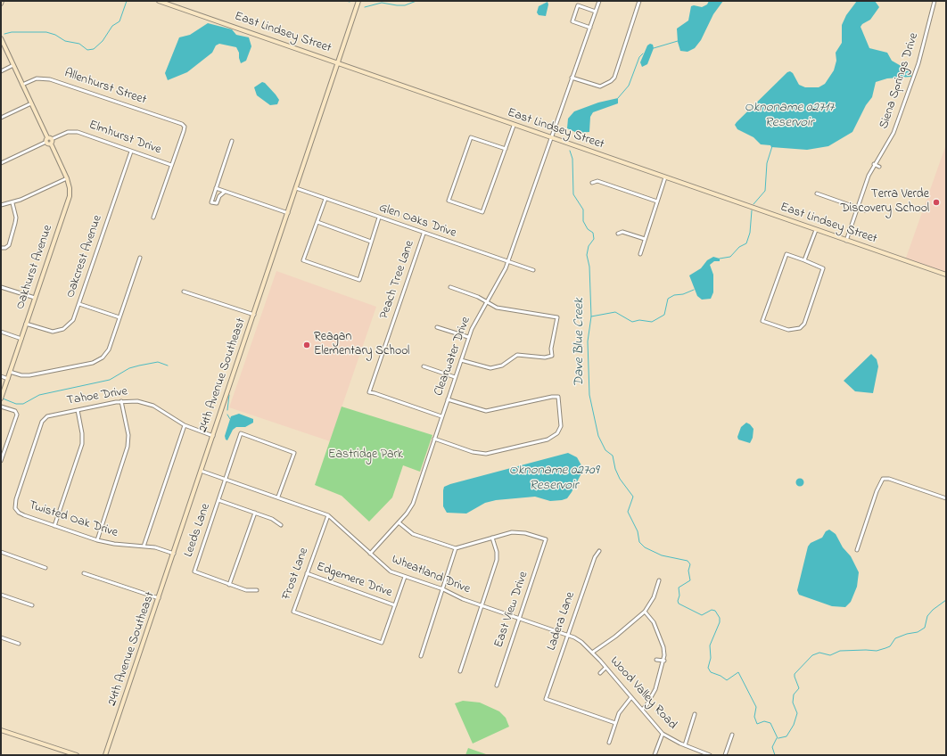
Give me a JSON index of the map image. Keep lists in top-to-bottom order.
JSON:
{
  "streets": {
    "street": [
      "East Lindsey Street",
      "Siena Springs Drive",
      "Allenhurst Street",
      "Elmhurst Drive",
      "Glen Oaks Drive",
      "Oakcrest Avenue",
      "Oakhurst Avenue",
      "Peach Tree Lane",
      "Clearwater Drive",
      "24th Avenue Southeast",
      "Tahoe Drive",
      "Twisted Oak Drive",
      "Leeds Lane",
      "Frost Lane",
      "Wheatland Drive",
      "Edgemere Drive",
      "East View Drive",
      "Ladera Lane",
      "Wood Valley Road"
    ]
  },
  "crossings": [
    ["East Lindsey Street", "Siena Springs Drive"],
    ["East Lindsey Street", "Clearwater Drive"],
    ["East Lindsey Street", "24th Avenue Southeast"],
    ["Allenhurst Street", "Elmhurst Drive"],
    ["Allenhurst Street", "Oakhurst Avenue"],
    ["Elmhurst Drive", "Oakcrest Avenue"],
    ["Elmhurst Drive", "Oakhurst Avenue"],
    ["Glen Oaks Drive", "Peach Tree Lane"],
    ["Glen Oaks Drive", "Clearwater Drive"],
    ["Glen Oaks Drive", "24th Avenue Southeast"],
    ["Oakcrest Avenue", "Oakhurst Avenue"],
    ["Peach Tree Lane", "Clearwater Drive"],
    ["Clearwater Drive", "Wheatland Drive"],
    ["24th Avenue Southeast", "Tahoe Drive"],
    ["24th Avenue Southeast", "Twisted Oak Drive"],
    ["24th Avenue Southeast", "Wheatland Drive"],
    ["Tahoe Drive", "Twisted Oak Drive"],
    ["Leeds Lane", "Wheatland Drive"],
    ["Frost Lane", "Wheatland Drive"],
    ["Frost Lane", "Edgemere Drive"],
    ["Wheatland Drive", "East View Drive"],
    ["Wheatland Drive", "Ladera Lane"],
    ["Wheatland Drive", "Wood Valley Road"],
    ["Ladera Lane", "Wood Valley Road"]
  ],
  "water": ["Oknoname 02717 Reservoir", "Dave Blue Creek", "Oknoname 02709 Reservoir"],
  "parks": ["Eastridge Park"],
  "places": ["Terra Verde Discovery School", "Reagan Elementary School"]
}
